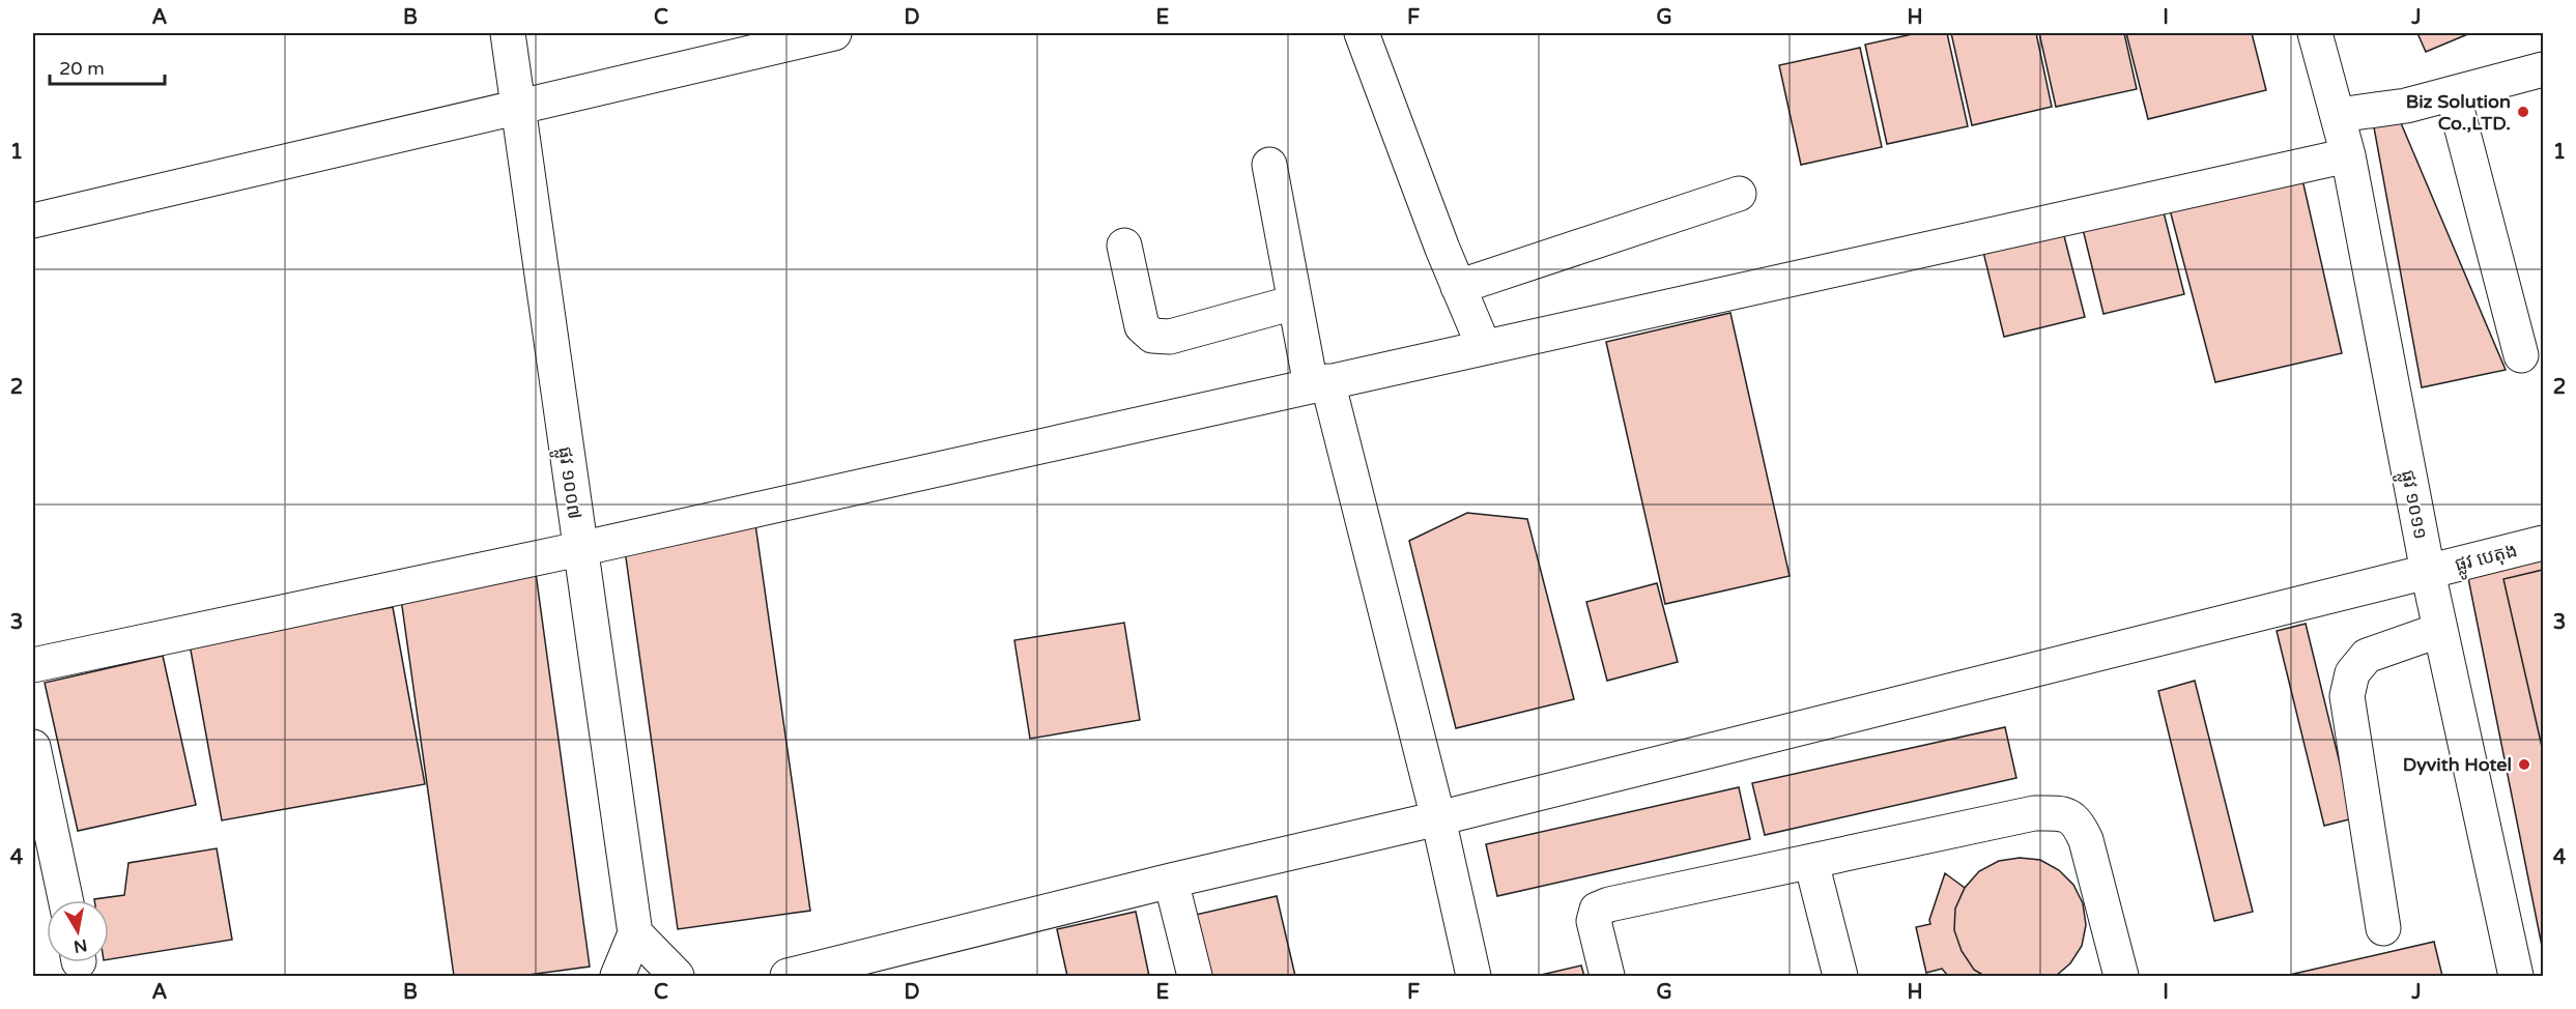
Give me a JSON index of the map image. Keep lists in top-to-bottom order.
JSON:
{
  "streets": {
    "street": ["ផ្លូវ ១០០៧", "ផ្លូវ ១០១១", "ផ្លូវ បេតុង"]
  },
  "crossings": [
    ["ផ្លូវ ១០១១", "ផ្លូវ បេតុង"]
  ],
  "places": ["Biz Solution Co.,LTD.", "Dyvith Hotel"],
  "scale_bar": "20 m",
  "north": "bottom",
  "grid": {
    "columns": [
      "A",
      "B",
      "C",
      "D",
      "E",
      "F",
      "G",
      "H",
      "I",
      "J"
    ],
    "rows": [
      "1",
      "2",
      "3",
      "4"
    ]
  }
}
